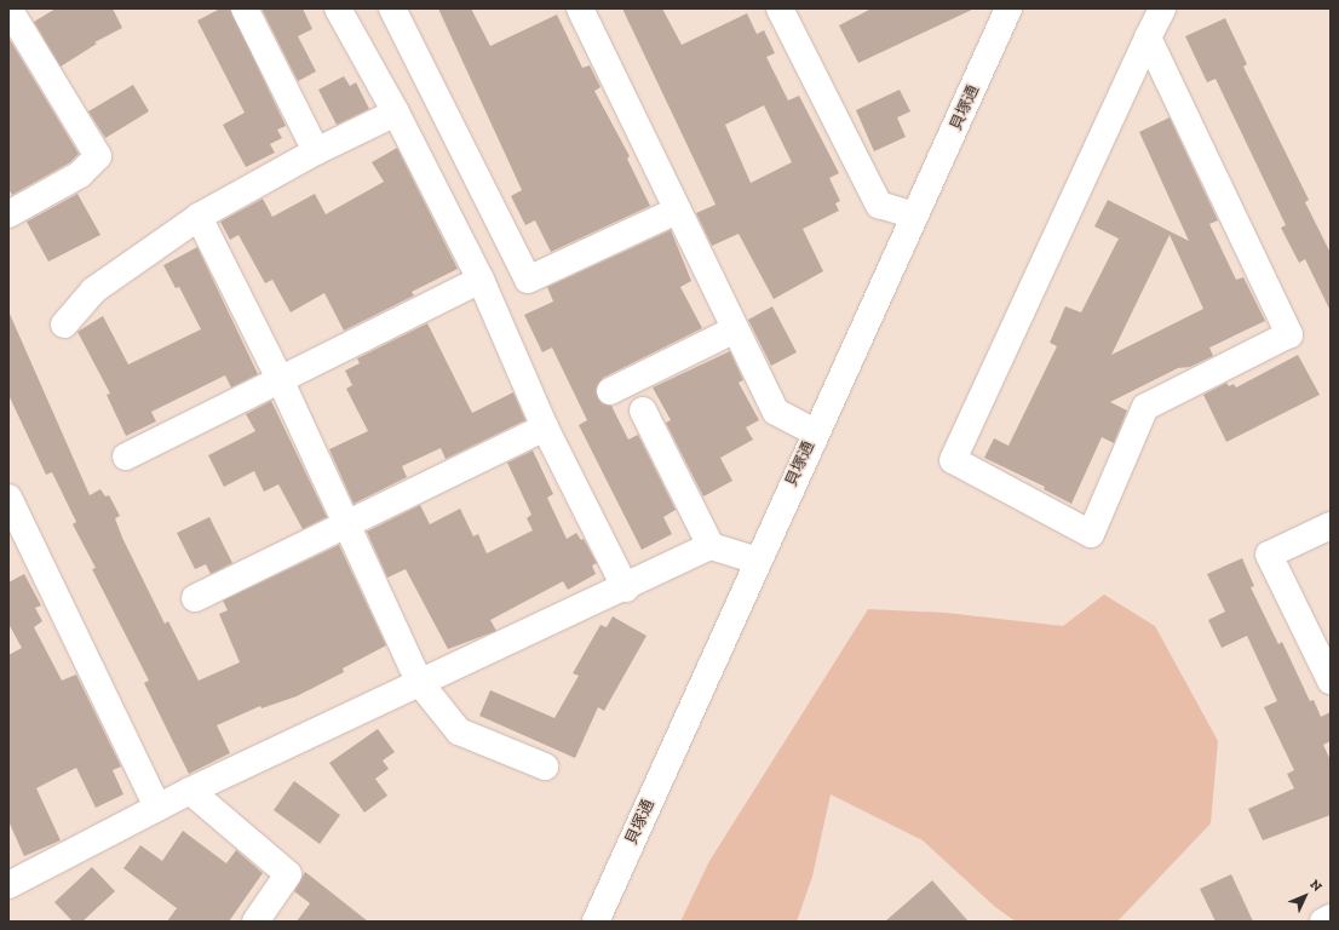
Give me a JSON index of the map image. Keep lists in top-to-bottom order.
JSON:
{
  "streets": {
    "street": ["貝塚通"]
  },
  "north": "top right"
}
